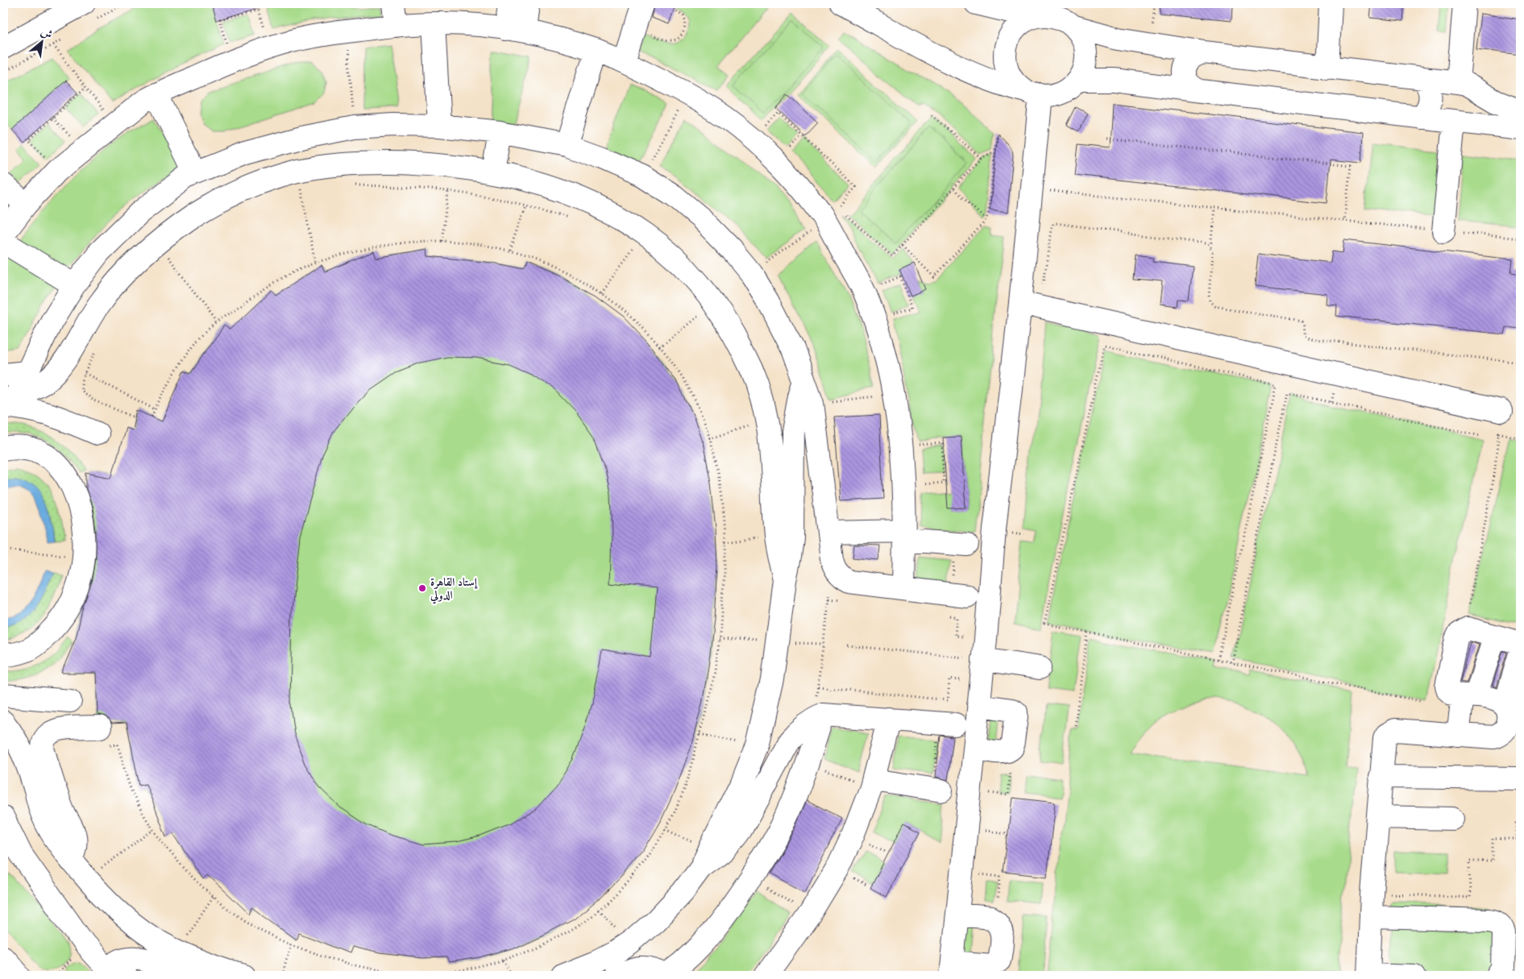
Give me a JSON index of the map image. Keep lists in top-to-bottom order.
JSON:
{
  "places": ["إستاد القاهرة الدولي"],
  "north": "top right"
}
